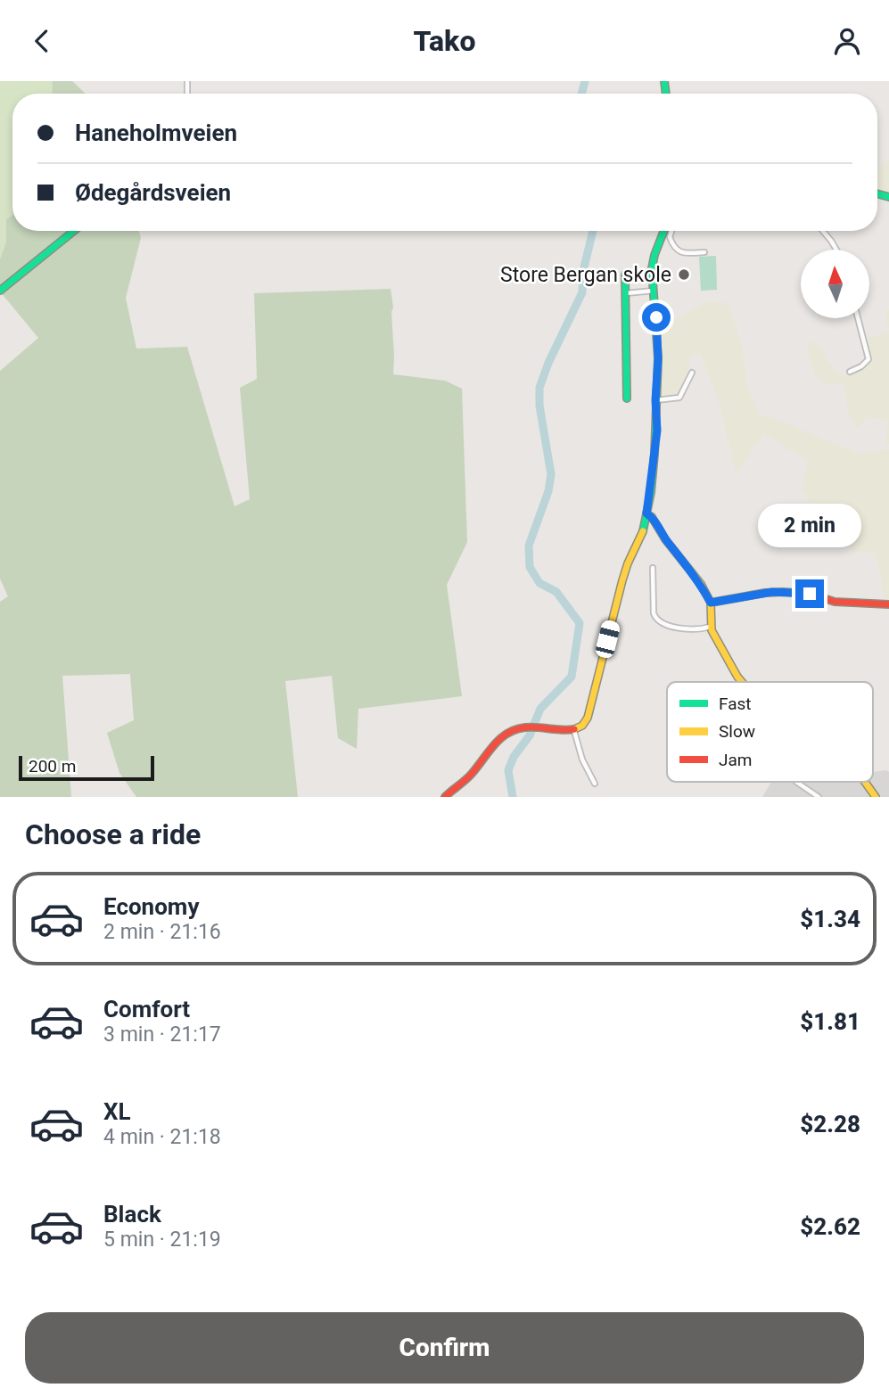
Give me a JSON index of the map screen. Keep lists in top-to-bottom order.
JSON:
{
  "places": ["Store Bergan skole"],
  "legend": ["Fast", "Slow", "Jam"],
  "scale_bar": "200 m",
  "north": "top",
  "page": {
    "header": "Tako",
    "banner": ["Haneholmveien", "Ødegårdsveien"],
    "bubble": "2 min",
    "scale": "200 m",
    "heading": "Choose a ride",
    "list": [
      {
        "name": "Economy",
        "note": "2 min · 21:16",
        "value": "$1.34"
      },
      {
        "name": "Comfort",
        "note": "3 min · 21:17",
        "value": "$1.81"
      },
      {
        "name": "XL",
        "note": "4 min · 21:18",
        "value": "$2.28"
      },
      {
        "name": "Black",
        "note": "5 min · 21:19",
        "value": "$2.62"
      }
    ],
    "buttons": "Confirm"
  }
}
